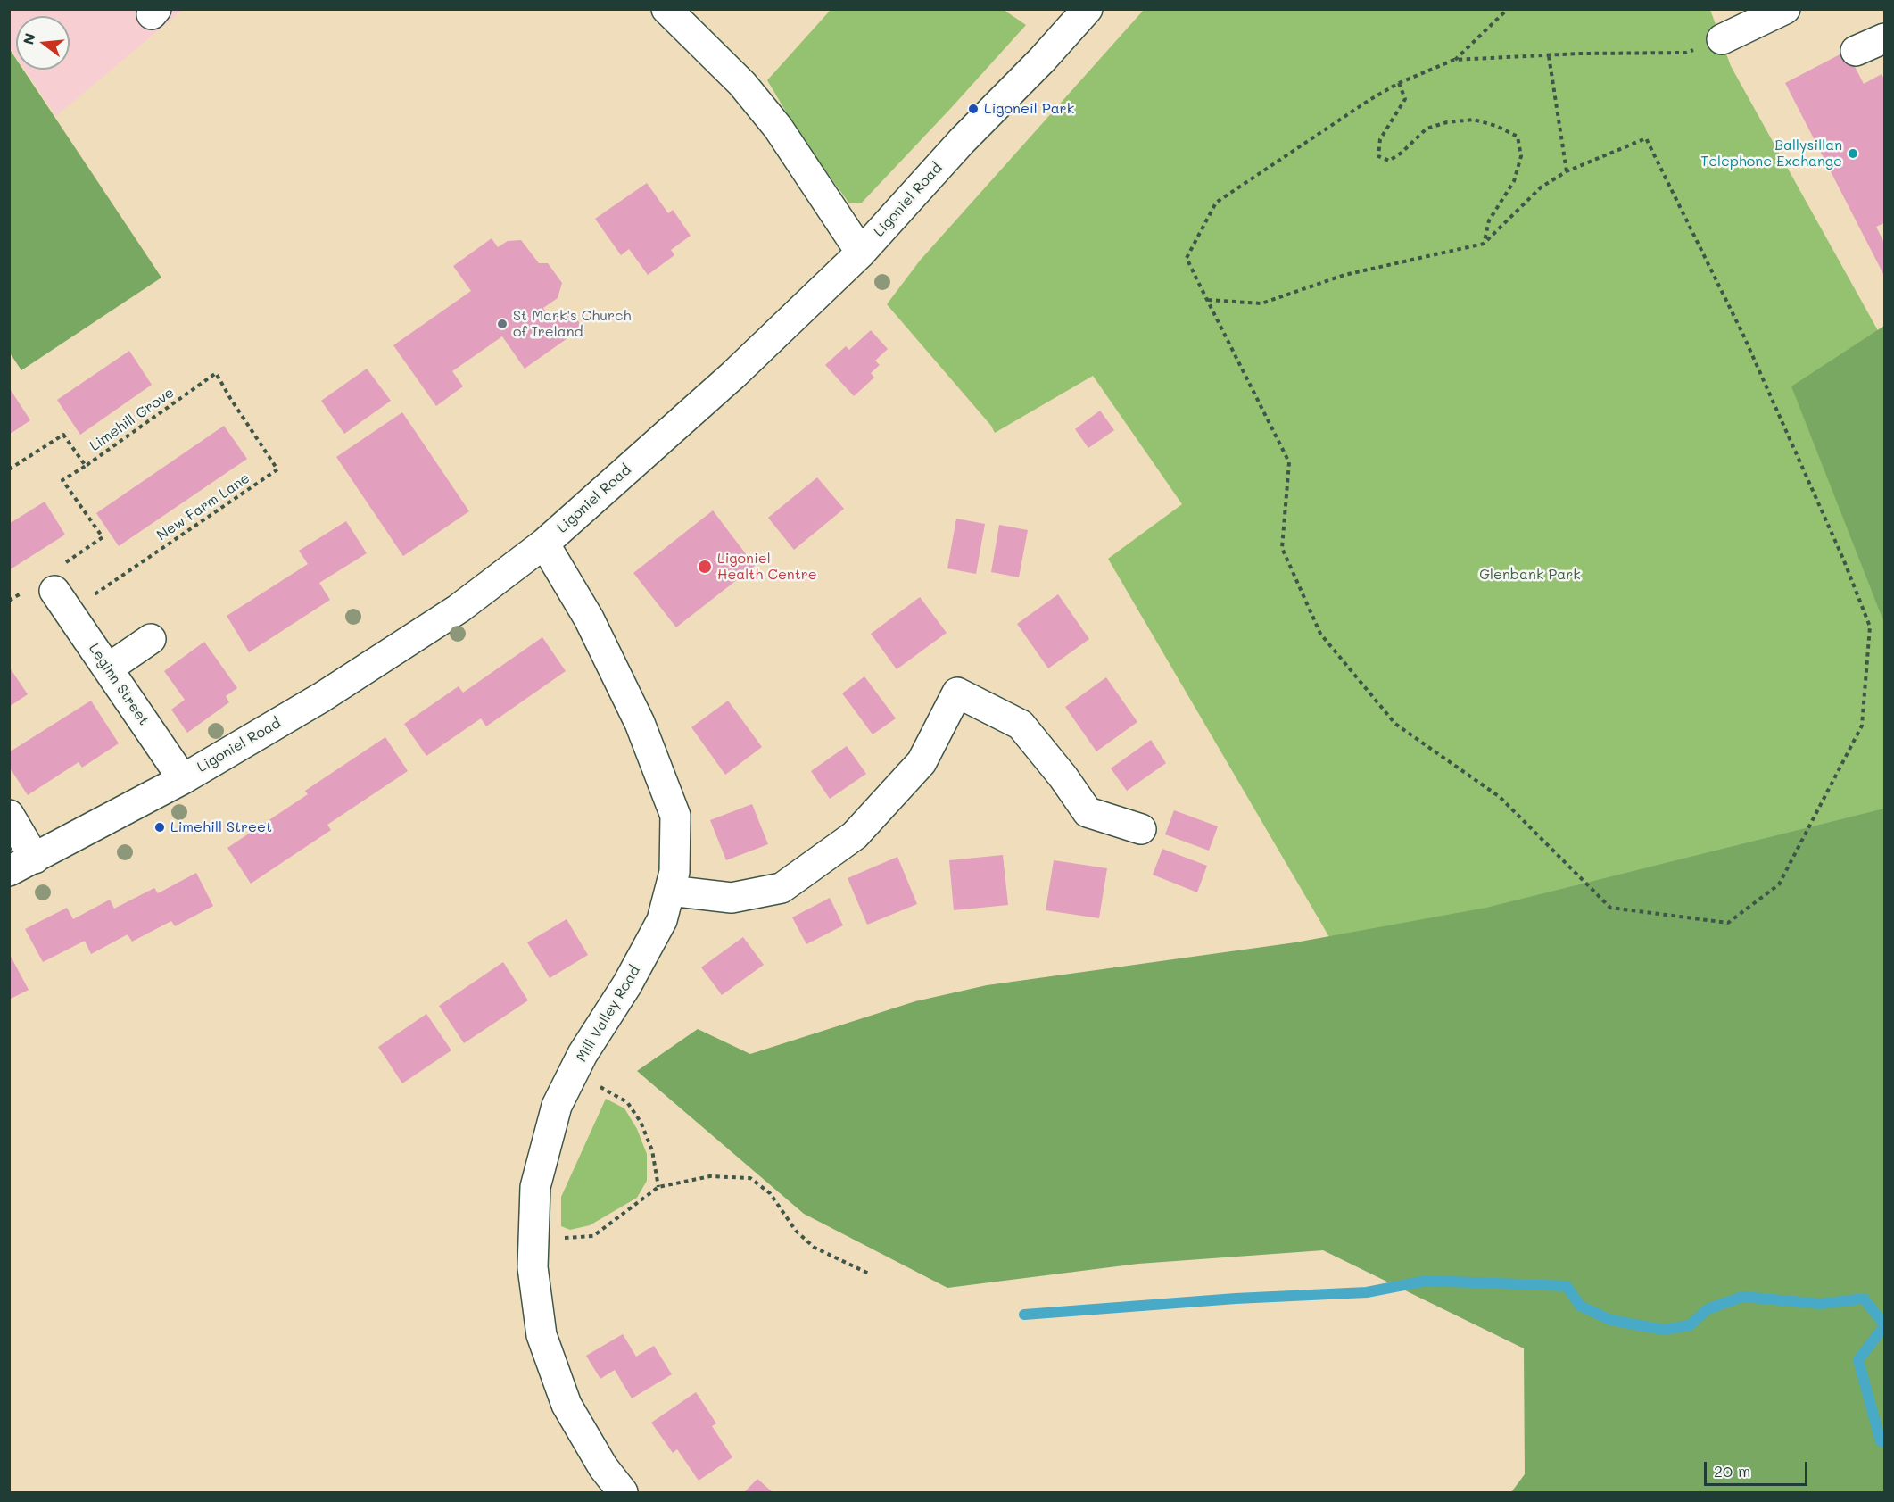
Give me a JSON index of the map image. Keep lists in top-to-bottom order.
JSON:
{
  "streets": {
    "street": ["Ligoniel Road", "Leginn Street", "Mill Valley Road"],
    "path": ["Limehill Grove", "New Farm Lane"]
  },
  "crossings": [
    ["Ligoniel Road", "Leginn Street"],
    ["Ligoniel Road", "Mill Valley Road"],
    ["Limehill Grove", "New Farm Lane"],
    ["New Farm Lane", "Leginn Street"]
  ],
  "parks": ["Glenbank Park"],
  "places": [
    "Ligoneil Park",
    "Ballysillan Telephone Exchange",
    "St Mark's Church of Ireland",
    "Ligoniel Health Centre",
    "Limehill Street"
  ],
  "scale_bar": "20 m",
  "north": "left"
}
